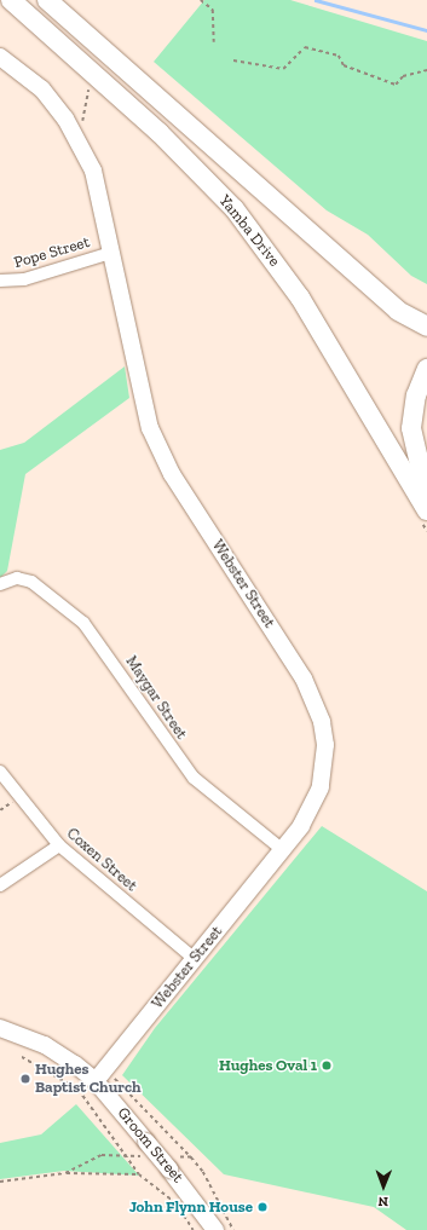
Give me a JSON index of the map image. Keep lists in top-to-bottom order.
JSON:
{
  "streets": {
    "main road": ["Yamba Drive"],
    "street": [
      "Pope Street",
      "Webster Street",
      "Maygar Street",
      "Coxen Street",
      "Groom Street"
    ]
  },
  "crossings": [
    ["Pope Street", "Webster Street"],
    ["Webster Street", "Maygar Street"],
    ["Webster Street", "Coxen Street"],
    ["Webster Street", "Groom Street"]
  ],
  "places": ["Hughes Oval 1", "Hughes Baptist Church", "John Flynn House"],
  "north": "bottom"
}
